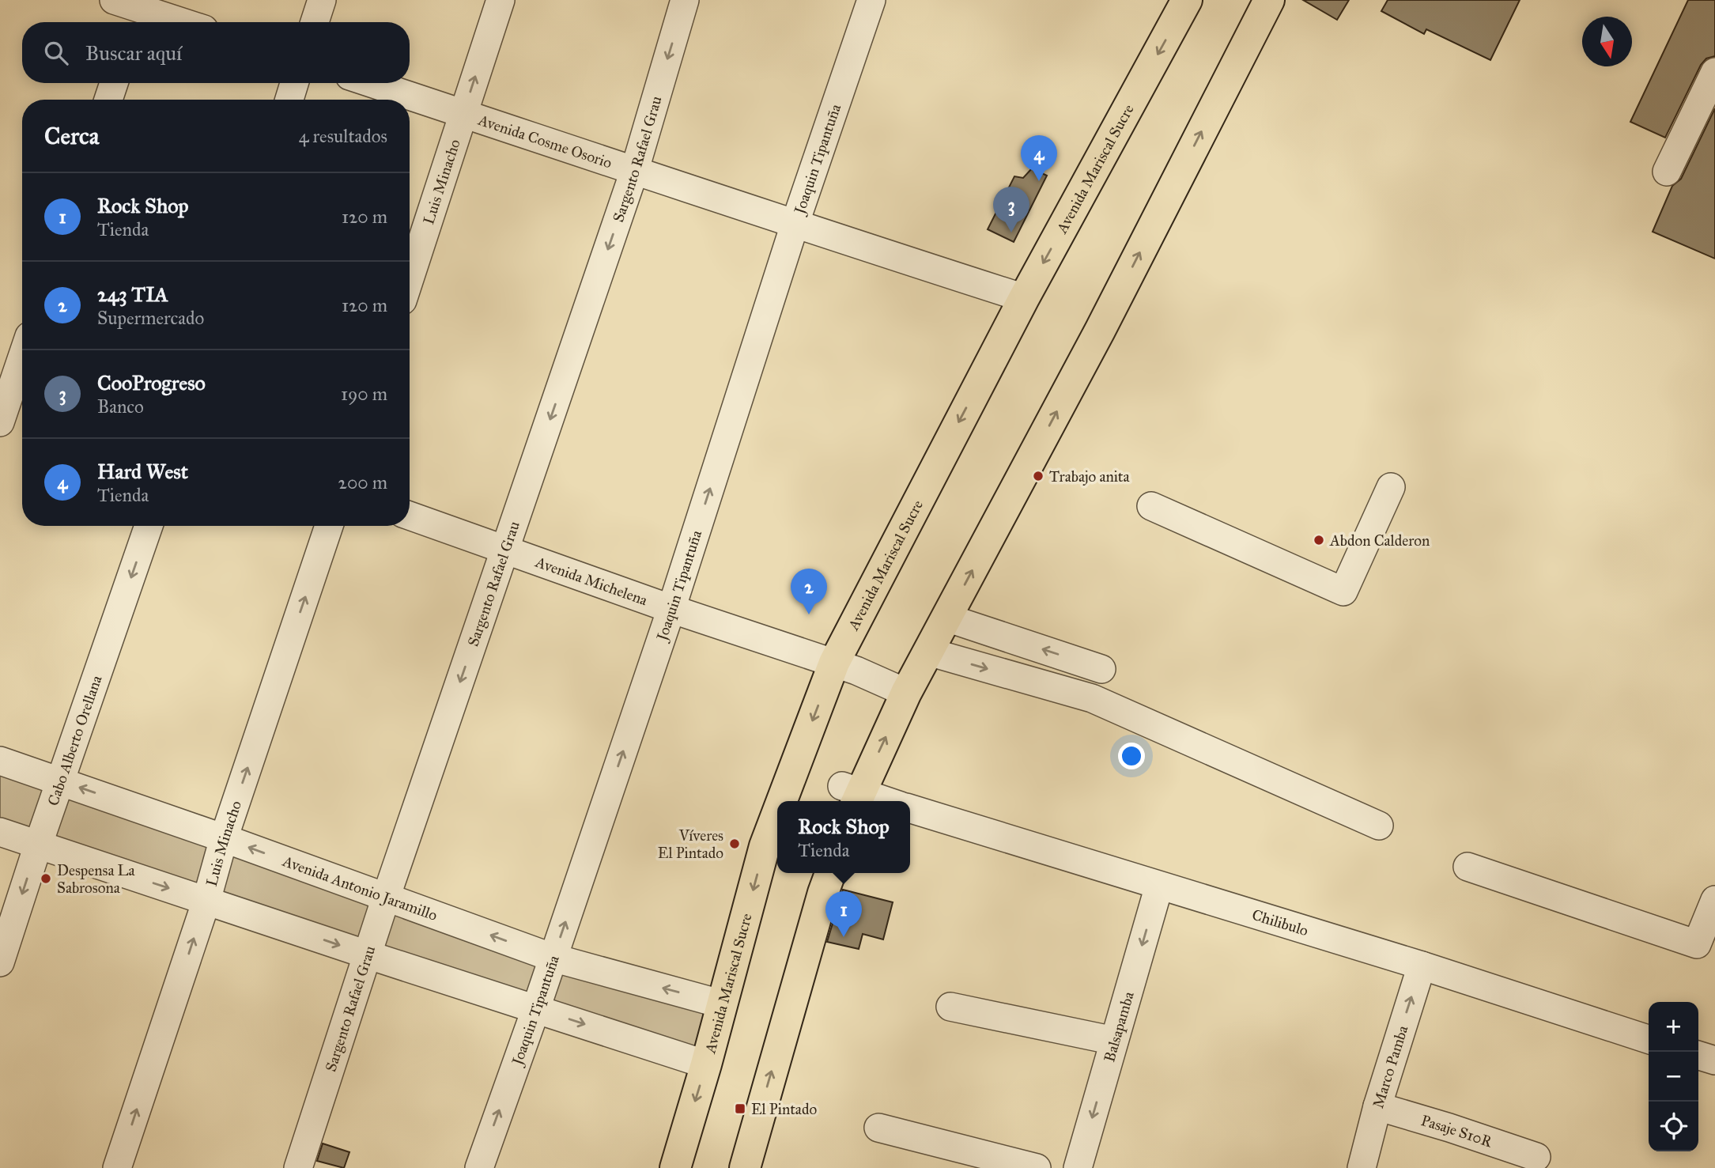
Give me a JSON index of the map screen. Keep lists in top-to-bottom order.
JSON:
{
  "streets": {
    "main road": ["Avenida Mariscal Sucre"],
    "street": [
      "Avenida Cosme Osorio",
      "Joaquin Tipantuña",
      "Sargento Rafael Grau",
      "Luis Minacho",
      "Avenida Michelena",
      "Cabo Alberto Orellana",
      "Avenida Antonio Jaramillo",
      "Chilibulo",
      "Balsapamba",
      "Marco Pamba",
      "Pasaje S10R"
    ]
  },
  "crossings": [
    ["Avenida Cosme Osorio", "Joaquin Tipantuña"],
    ["Avenida Cosme Osorio", "Sargento Rafael Grau"],
    ["Avenida Cosme Osorio", "Avenida Mariscal Sucre"],
    ["Avenida Cosme Osorio", "Luis Minacho"],
    ["Joaquin Tipantuña", "Avenida Michelena"],
    ["Joaquin Tipantuña", "Avenida Antonio Jaramillo"],
    ["Sargento Rafael Grau", "Avenida Michelena"],
    ["Sargento Rafael Grau", "Avenida Antonio Jaramillo"],
    ["Avenida Mariscal Sucre", "Avenida Michelena"],
    ["Avenida Mariscal Sucre", "Avenida Antonio Jaramillo"],
    ["Luis Minacho", "Avenida Antonio Jaramillo"],
    ["Cabo Alberto Orellana", "Avenida Antonio Jaramillo"],
    ["Chilibulo", "Balsapamba"],
    ["Chilibulo", "Marco Pamba"],
    ["Marco Pamba", "Pasaje S10R"]
  ],
  "one_way": [
    "Joaquin Tipantuña",
    "Sargento Rafael Grau",
    "Luis Minacho",
    "Cabo Alberto Orellana",
    "Balsapamba",
    "Marco Pamba"
  ],
  "places": {
    "other": [
      "Trabajo anita",
      "Abdon Calderon",
      "Víveres El Pintado",
      "Despensa La Sabrosona"
    ],
    "transit": ["El Pintado"]
  },
  "north": "bottom",
  "page": {
    "search": "Buscar aquí",
    "heading": ["Cerca", "4 resultados"],
    "pins": [
      "4",
      "3",
      "2",
      "1"
    ],
    "list": [
      {
        "mark": "1",
        "name": "Rock Shop",
        "note": "Tienda",
        "value": "120 m"
      },
      {
        "mark": "2",
        "name": "243 TIA",
        "note": "Supermercado",
        "value": "120 m"
      },
      {
        "mark": "3",
        "name": "CooProgreso",
        "note": "Banco",
        "value": "190 m"
      },
      {
        "mark": "4",
        "name": "Hard West",
        "note": "Tienda",
        "value": "200 m"
      }
    ],
    "popup": ["Rock Shop", "Tienda"],
    "map_buttons": ["+", "−"]
  }
}
